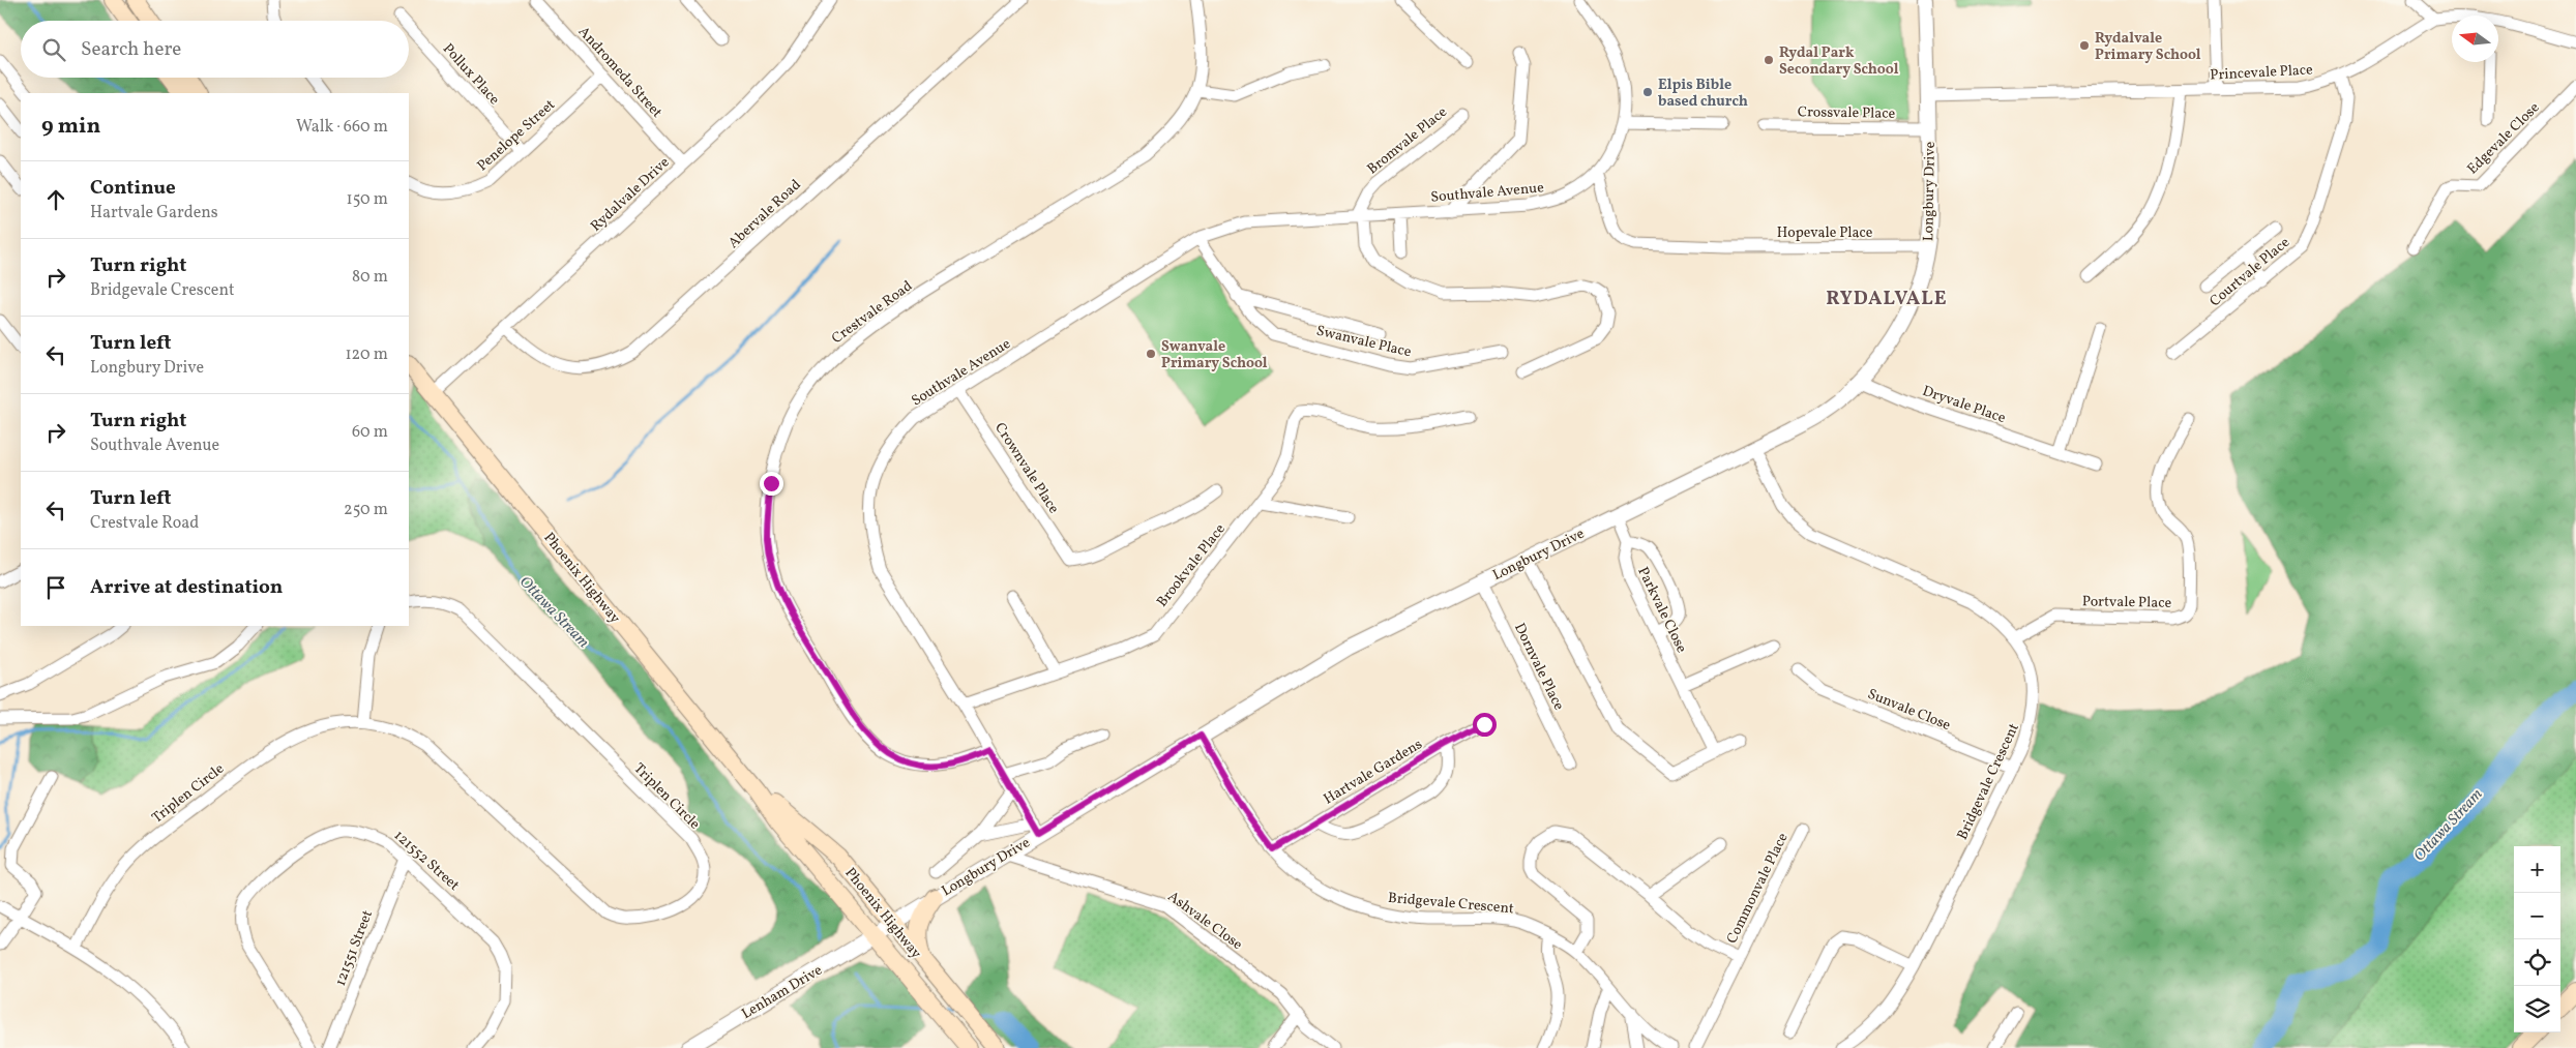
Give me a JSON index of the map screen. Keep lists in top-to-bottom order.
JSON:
{
  "streets": {
    "main road": ["Phoenix Highway"],
    "street": [
      "Andromeda Street",
      "Princevale Place",
      "Pollux Place",
      "Crossvale Place",
      "Penelope Street",
      "Edgevale Close",
      "Bromvale Place",
      "Southvale Avenue",
      "Longbury Drive",
      "Rydalvale Drive",
      "Abervale Road",
      "Hopevale Place",
      "Courtvale Place",
      "Crestvale Road",
      "Swanvale Place",
      "Dryvale Place",
      "Crownvale Place",
      "Brookvale Place",
      "Portvale Place",
      "Parkvale Close",
      "Dornvale Place",
      "Sunvale Close",
      "Hartvale Gardens",
      "Bridgevale Crescent",
      "Triplen Circle",
      "121552 Street",
      "Commonvale Place",
      "Ashvale Close",
      "121551 Street",
      "Lenham Drive"
    ]
  },
  "crossings": [
    ["Andromeda Street", "Penelope Street"],
    ["Andromeda Street", "Rydalvale Drive"],
    ["Princevale Place", "Longbury Drive"],
    ["Princevale Place", "Courtvale Place"],
    ["Pollux Place", "Penelope Street"],
    ["Crossvale Place", "Longbury Drive"],
    ["Bromvale Place", "Southvale Avenue"],
    ["Southvale Avenue", "Longbury Drive"],
    ["Southvale Avenue", "Hopevale Place"],
    ["Southvale Avenue", "Crestvale Road"],
    ["Southvale Avenue", "Swanvale Place"],
    ["Southvale Avenue", "Crownvale Place"],
    ["Southvale Avenue", "Brookvale Place"],
    ["Longbury Drive", "Hopevale Place"],
    ["Longbury Drive", "Dryvale Place"],
    ["Longbury Drive", "Phoenix Highway"],
    ["Longbury Drive", "Parkvale Close"],
    ["Longbury Drive", "Dornvale Place"],
    ["Longbury Drive", "Bridgevale Crescent"],
    ["Longbury Drive", "Ashvale Close"],
    ["Longbury Drive", "Lenham Drive"],
    ["Rydalvale Drive", "Abervale Road"],
    ["Rydalvale Drive", "Phoenix Highway"],
    ["Phoenix Highway", "Lenham Drive"],
    ["Portvale Place", "Bridgevale Crescent"],
    ["Sunvale Close", "Bridgevale Crescent"],
    ["Hartvale Gardens", "Bridgevale Crescent"],
    ["Bridgevale Crescent", "Commonvale Place"],
    ["121552 Street", "121551 Street"]
  ],
  "districts": ["RYDALVALE"],
  "water": ["Ottawa Stream"],
  "places": [
    "Rydalvale Primary School",
    "Rydal Park Secondary School",
    "Elpis Bible based church",
    "Swanvale Primary School"
  ],
  "north": "left",
  "page": {
    "search": "Search here",
    "heading": ["9 min", "Walk · 660 m"],
    "list": [
      ["Continue", "Hartvale Gardens", "150 m"],
      ["Turn right", "Bridgevale Crescent", "80 m"],
      ["Turn left", "Longbury Drive", "120 m"],
      ["Turn right", "Southvale Avenue", "60 m"],
      ["Turn left", "Crestvale Road", "250 m"],
      "Arrive at destination"
    ],
    "map_buttons": ["+", "−"]
  }
}
